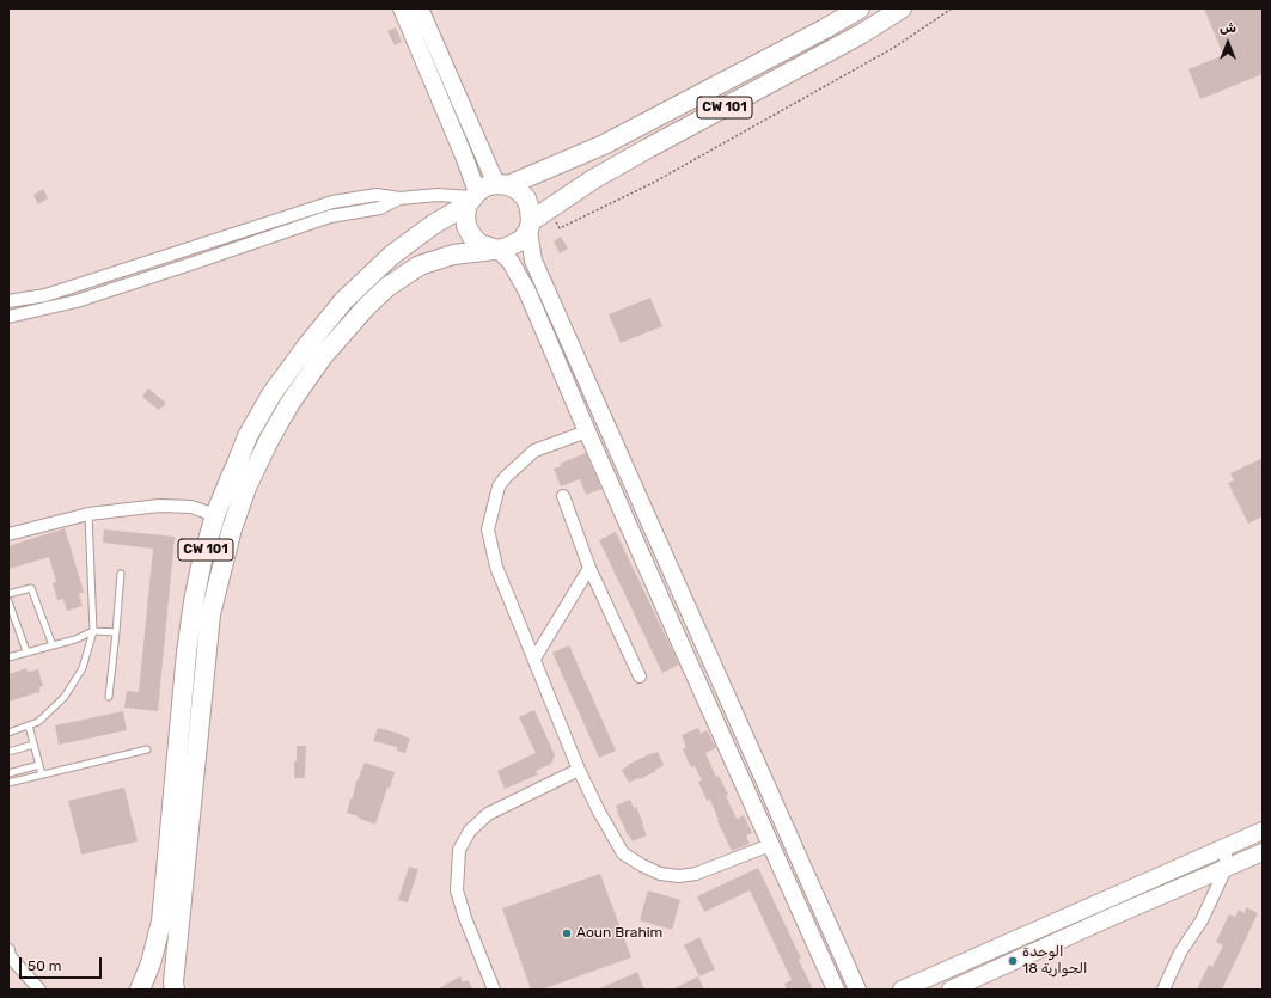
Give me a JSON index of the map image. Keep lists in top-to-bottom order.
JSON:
{
  "streets": {
    "main road": ["CW 101"]
  },
  "places": ["Aoun Brahim", "الوحدة الجوارية 18"],
  "scale_bar": "50 m",
  "north": "top"
}
